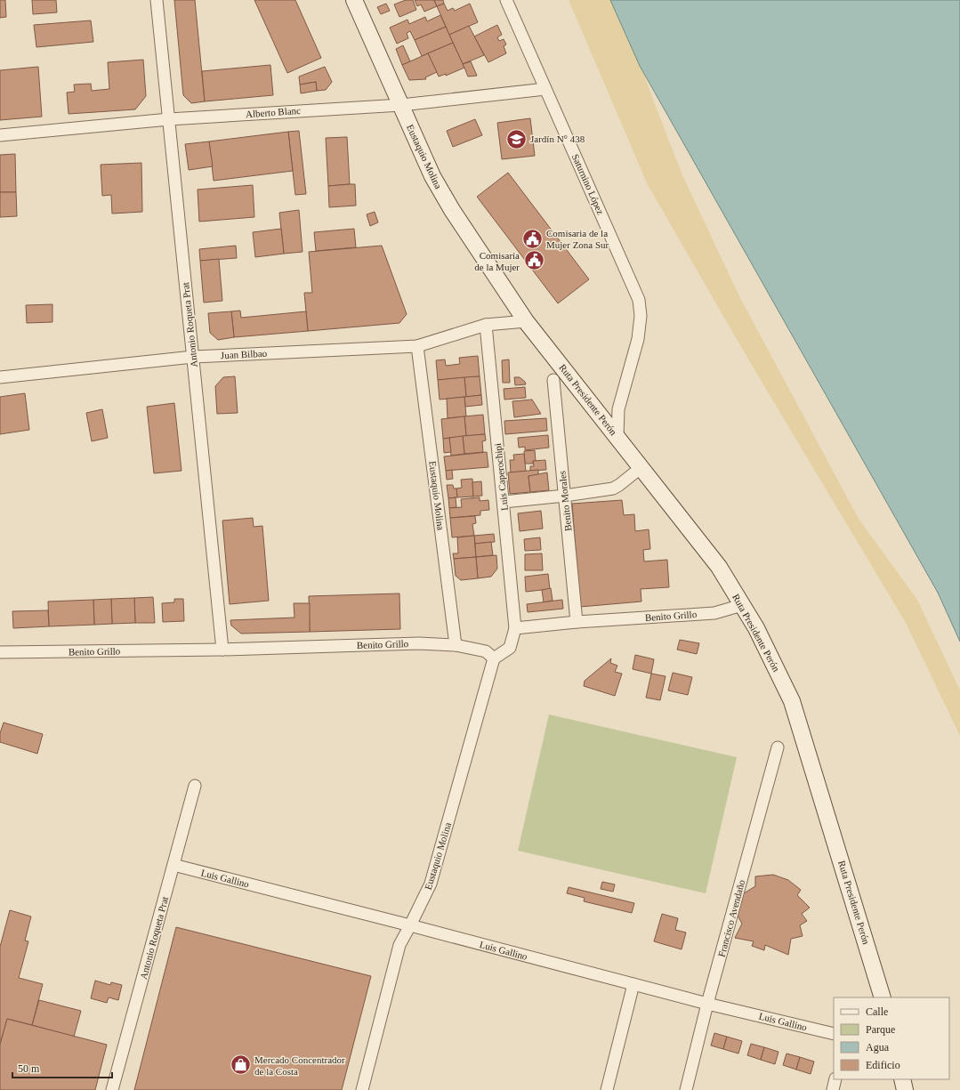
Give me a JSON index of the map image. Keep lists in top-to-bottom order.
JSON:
{
  "streets": {
    "main road": ["Eustaquio Molina", "Ruta Presidente Perón"],
    "street": [
      "Alberto Blanc",
      "Saturnino López",
      "Antonio Roqueta Prat",
      "Juan Bilbao",
      "Luis Caperochipi",
      "Benito Morales",
      "Benito Grillo",
      "Luis Gallino",
      "Francisco Avendaño"
    ]
  },
  "crossings": [
    ["Alberto Blanc", "Eustaquio Molina"],
    ["Alberto Blanc", "Saturnino López"],
    ["Alberto Blanc", "Antonio Roqueta Prat"],
    ["Eustaquio Molina", "Juan Bilbao"],
    ["Eustaquio Molina", "Ruta Presidente Perón"],
    ["Eustaquio Molina", "Benito Grillo"],
    ["Eustaquio Molina", "Luis Gallino"],
    ["Saturnino López", "Ruta Presidente Perón"],
    ["Antonio Roqueta Prat", "Juan Bilbao"],
    ["Antonio Roqueta Prat", "Benito Grillo"],
    ["Antonio Roqueta Prat", "Luis Gallino"],
    ["Juan Bilbao", "Ruta Presidente Perón"],
    ["Juan Bilbao", "Luis Caperochipi"],
    ["Ruta Presidente Perón", "Benito Grillo"],
    ["Luis Caperochipi", "Benito Grillo"],
    ["Benito Morales", "Benito Grillo"],
    ["Luis Gallino", "Francisco Avendaño"]
  ],
  "places": {
    "school or university": ["Jardín N° 438"],
    "public building": ["Comisaria de la Mujer Zona Sur", "Comisaría de la Mujer"],
    "shop": ["Mercado Concentrador de la Costa"]
  },
  "legend": [
    "Calle",
    "Parque",
    "Agua",
    "Edificio"
  ],
  "scale_bar": "50 m"
}
